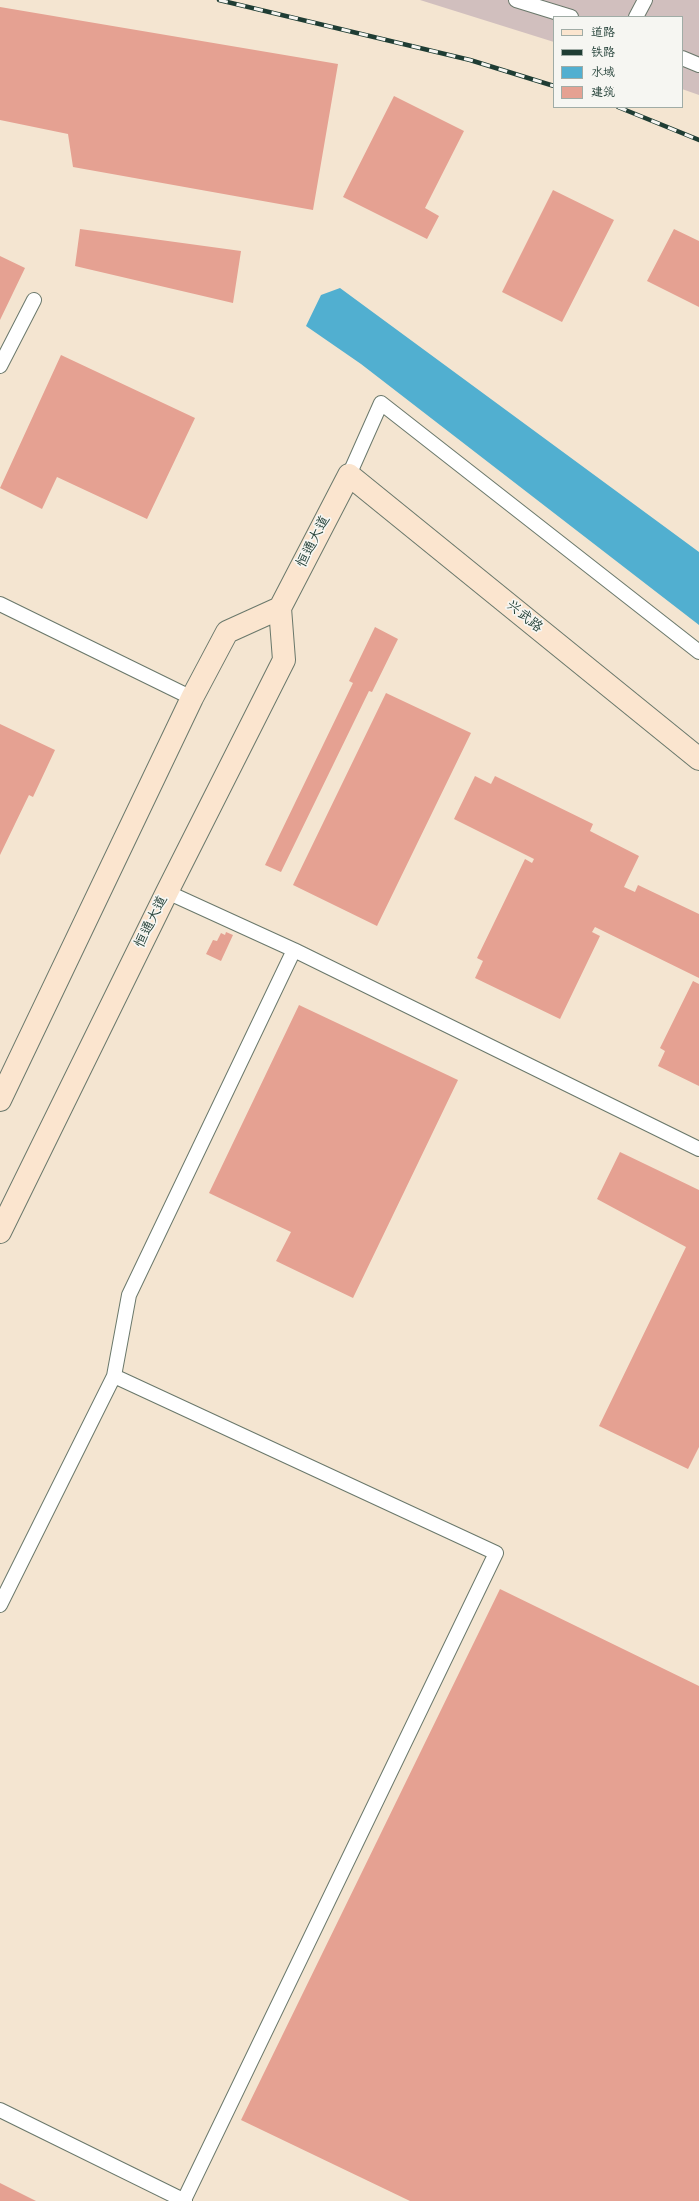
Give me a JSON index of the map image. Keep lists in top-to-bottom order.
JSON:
{
  "streets": {
    "main road": ["恒通大道", "兴武路"]
  },
  "crossings": [
    ["恒通大道", "兴武路"]
  ],
  "legend": [
    "道路",
    "铁路",
    "水域",
    "建筑"
  ]
}
